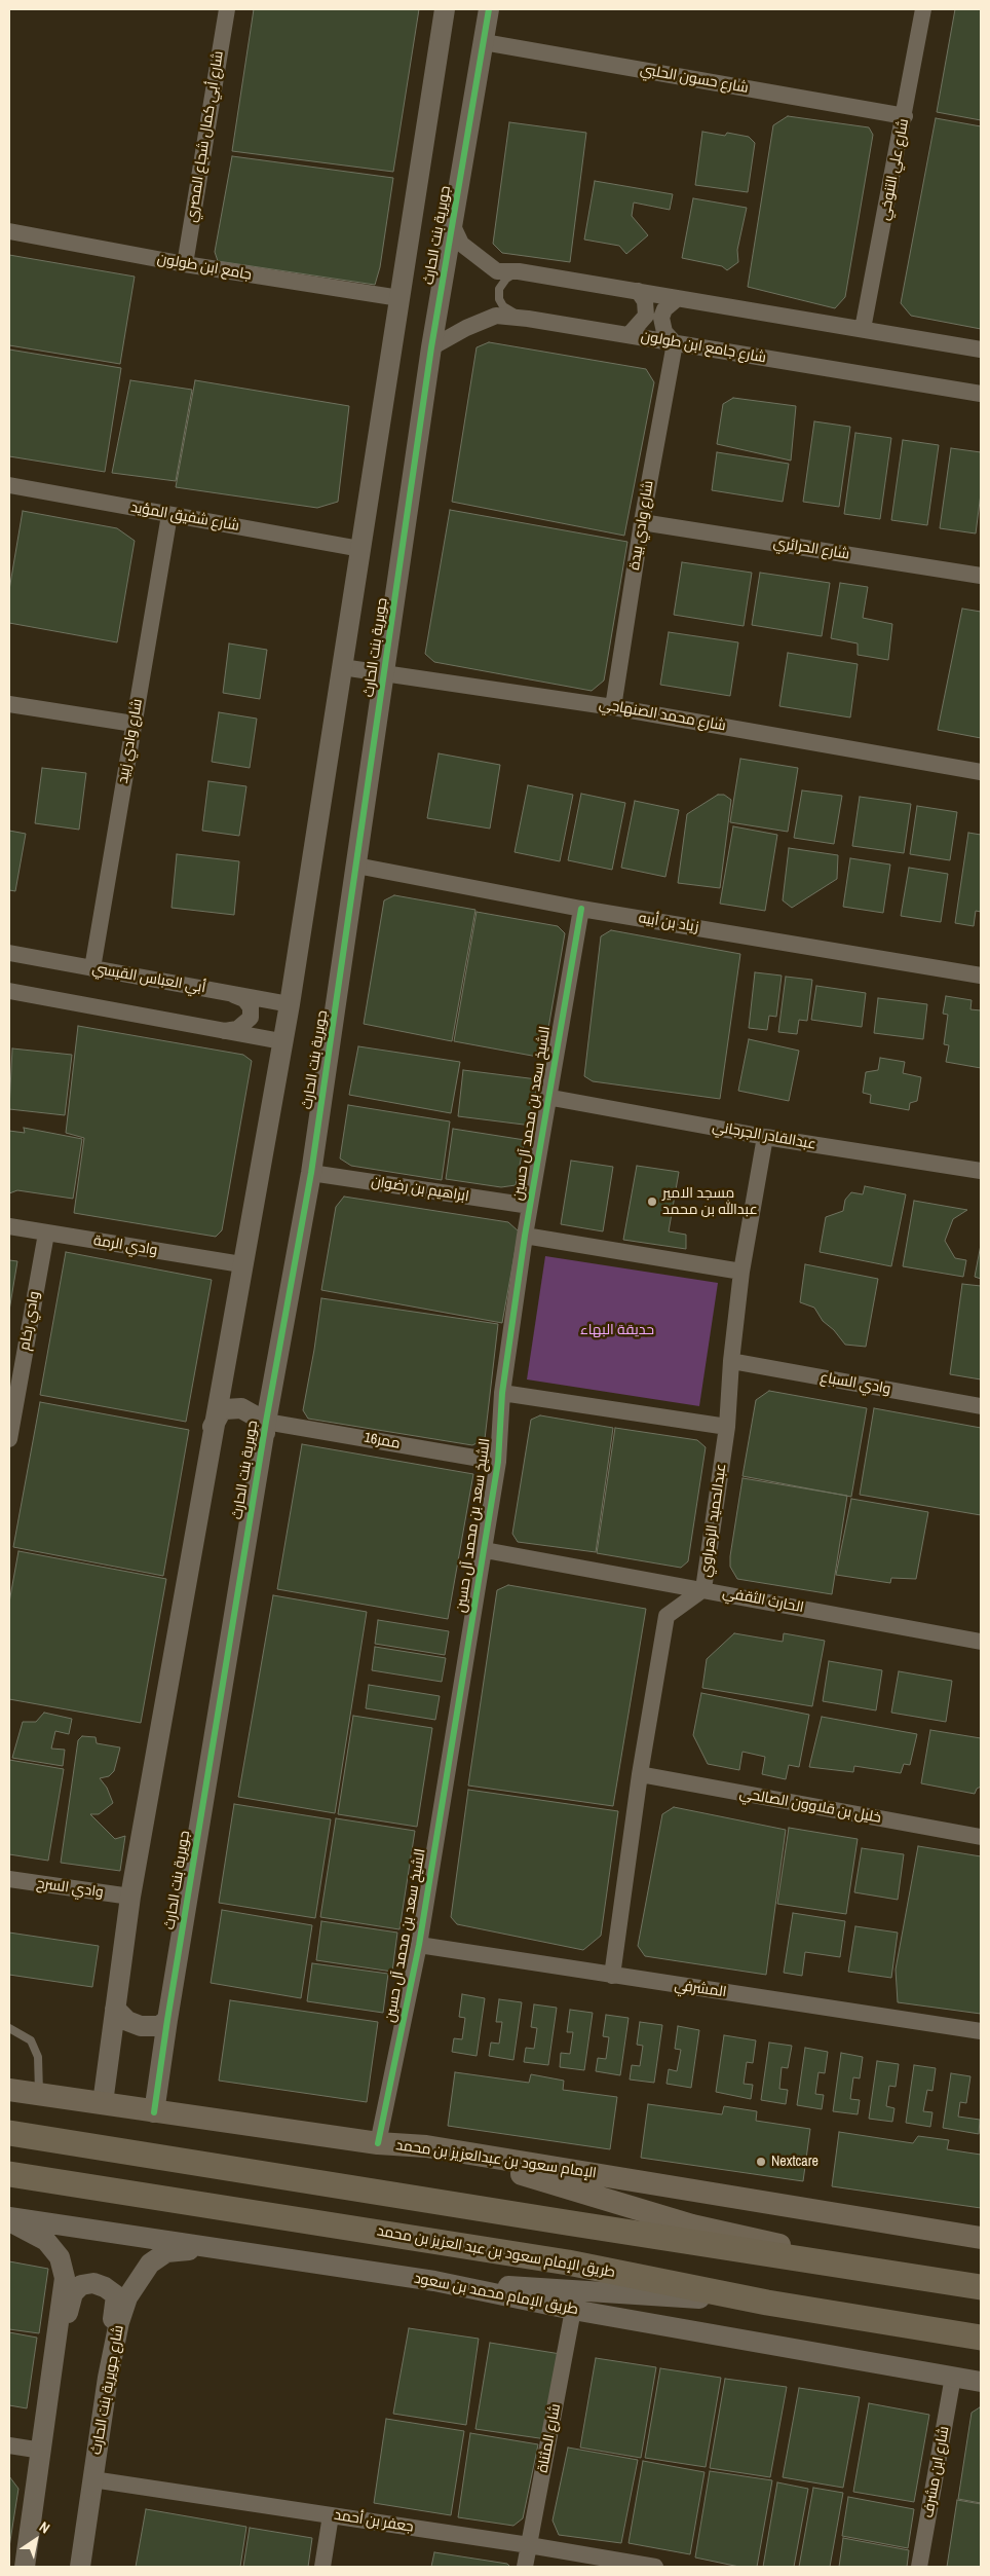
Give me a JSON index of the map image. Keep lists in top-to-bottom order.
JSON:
{
  "streets": {
    "main road": ["الإمام سعود بن عبدالعزيز بن محمد", "طريق الإمام سعود بن عبد العزيز بن محمد"],
    "street": [
      "شارع حسون الحلبي",
      "شارع أبي كمال شجاع المصري",
      "شارع علي التنوخي",
      "جويرية بنت الحارث",
      "جامع ابن طولون",
      "شارع جامع ابن طولون",
      "شارع شفيق المؤيد",
      "شارع وادي بيدة",
      "شارع الحرائري",
      "شارع محمد الصنهاجي",
      "شارع وادي زبيد",
      "زياد بن أبيه",
      "أبي العباس القيسي",
      "الشيخ سعد بن محمد آل حسين",
      "عبدالقادر الجرجاني",
      "ابراهيم بن رضوان",
      "وادي الرمة",
      "وادي رخام",
      "وادي السباع",
      "ممر16",
      "عبدالحميد الزهراوي",
      "الحارث الثقفي",
      "خليل بن قلاوون الصالحي",
      "وادي السرح",
      "المشرفي",
      "طريق الإمام محمد بن سعود",
      "شارع جويرية بنت الحارث",
      "شارع المثناة",
      "شارع ابن مشرف",
      "جعفر بن أحمد"
    ]
  },
  "crossings": [
    ["شارع حسون الحلبي", "شارع علي التنوخي"],
    ["شارع حسون الحلبي", "جويرية بنت الحارث"],
    ["شارع أبي كمال شجاع المصري", "جامع ابن طولون"],
    ["جويرية بنت الحارث", "جامع ابن طولون"],
    ["جويرية بنت الحارث", "شارع جامع ابن طولون"],
    ["جويرية بنت الحارث", "شارع شفيق المؤيد"],
    ["جويرية بنت الحارث", "شارع محمد الصنهاجي"],
    ["جويرية بنت الحارث", "زياد بن أبيه"],
    ["جويرية بنت الحارث", "أبي العباس القيسي"],
    ["جويرية بنت الحارث", "ابراهيم بن رضوان"],
    ["جويرية بنت الحارث", "وادي الرمة"],
    ["جويرية بنت الحارث", "ممر16"],
    ["جويرية بنت الحارث", "وادي السرح"],
    ["جويرية بنت الحارث", "الإمام سعود بن عبدالعزيز بن محمد"],
    ["شارع جامع ابن طولون", "شارع وادي بيدة"],
    ["شارع شفيق المؤيد", "شارع وادي زبيد"],
    ["شارع وادي بيدة", "شارع الحرائري"],
    ["شارع وادي بيدة", "شارع محمد الصنهاجي"],
    ["شارع وادي زبيد", "أبي العباس القيسي"],
    ["زياد بن أبيه", "الشيخ سعد بن محمد آل حسين"],
    ["الشيخ سعد بن محمد آل حسين", "عبدالقادر الجرجاني"],
    ["الشيخ سعد بن محمد آل حسين", "ابراهيم بن رضوان"],
    ["الشيخ سعد بن محمد آل حسين", "ممر16"],
    ["الشيخ سعد بن محمد آل حسين", "الحارث الثقفي"],
    ["الشيخ سعد بن محمد آل حسين", "المشرفي"],
    ["الشيخ سعد بن محمد آل حسين", "الإمام سعود بن عبدالعزيز بن محمد"],
    ["عبدالقادر الجرجاني", "عبدالحميد الزهراوي"],
    ["وادي الرمة", "وادي رخام"],
    ["وادي السباع", "عبدالحميد الزهراوي"],
    ["عبدالحميد الزهراوي", "الحارث الثقفي"],
    ["عبدالحميد الزهراوي", "خليل بن قلاوون الصالحي"],
    ["عبدالحميد الزهراوي", "المشرفي"],
    ["طريق الإمام محمد بن سعود", "شارع جويرية بنت الحارث"],
    ["طريق الإمام محمد بن سعود", "شارع المثناة"],
    ["طريق الإمام محمد بن سعود", "شارع ابن مشرف"],
    ["شارع جويرية بنت الحارث", "جعفر بن أحمد"],
    ["شارع المثناة", "جعفر بن أحمد"]
  ],
  "parks": ["حديقة البهاء"],
  "places": ["مسجد الامير عبدالله بن محمد", "Nextcare"],
  "north": "top right"
}
